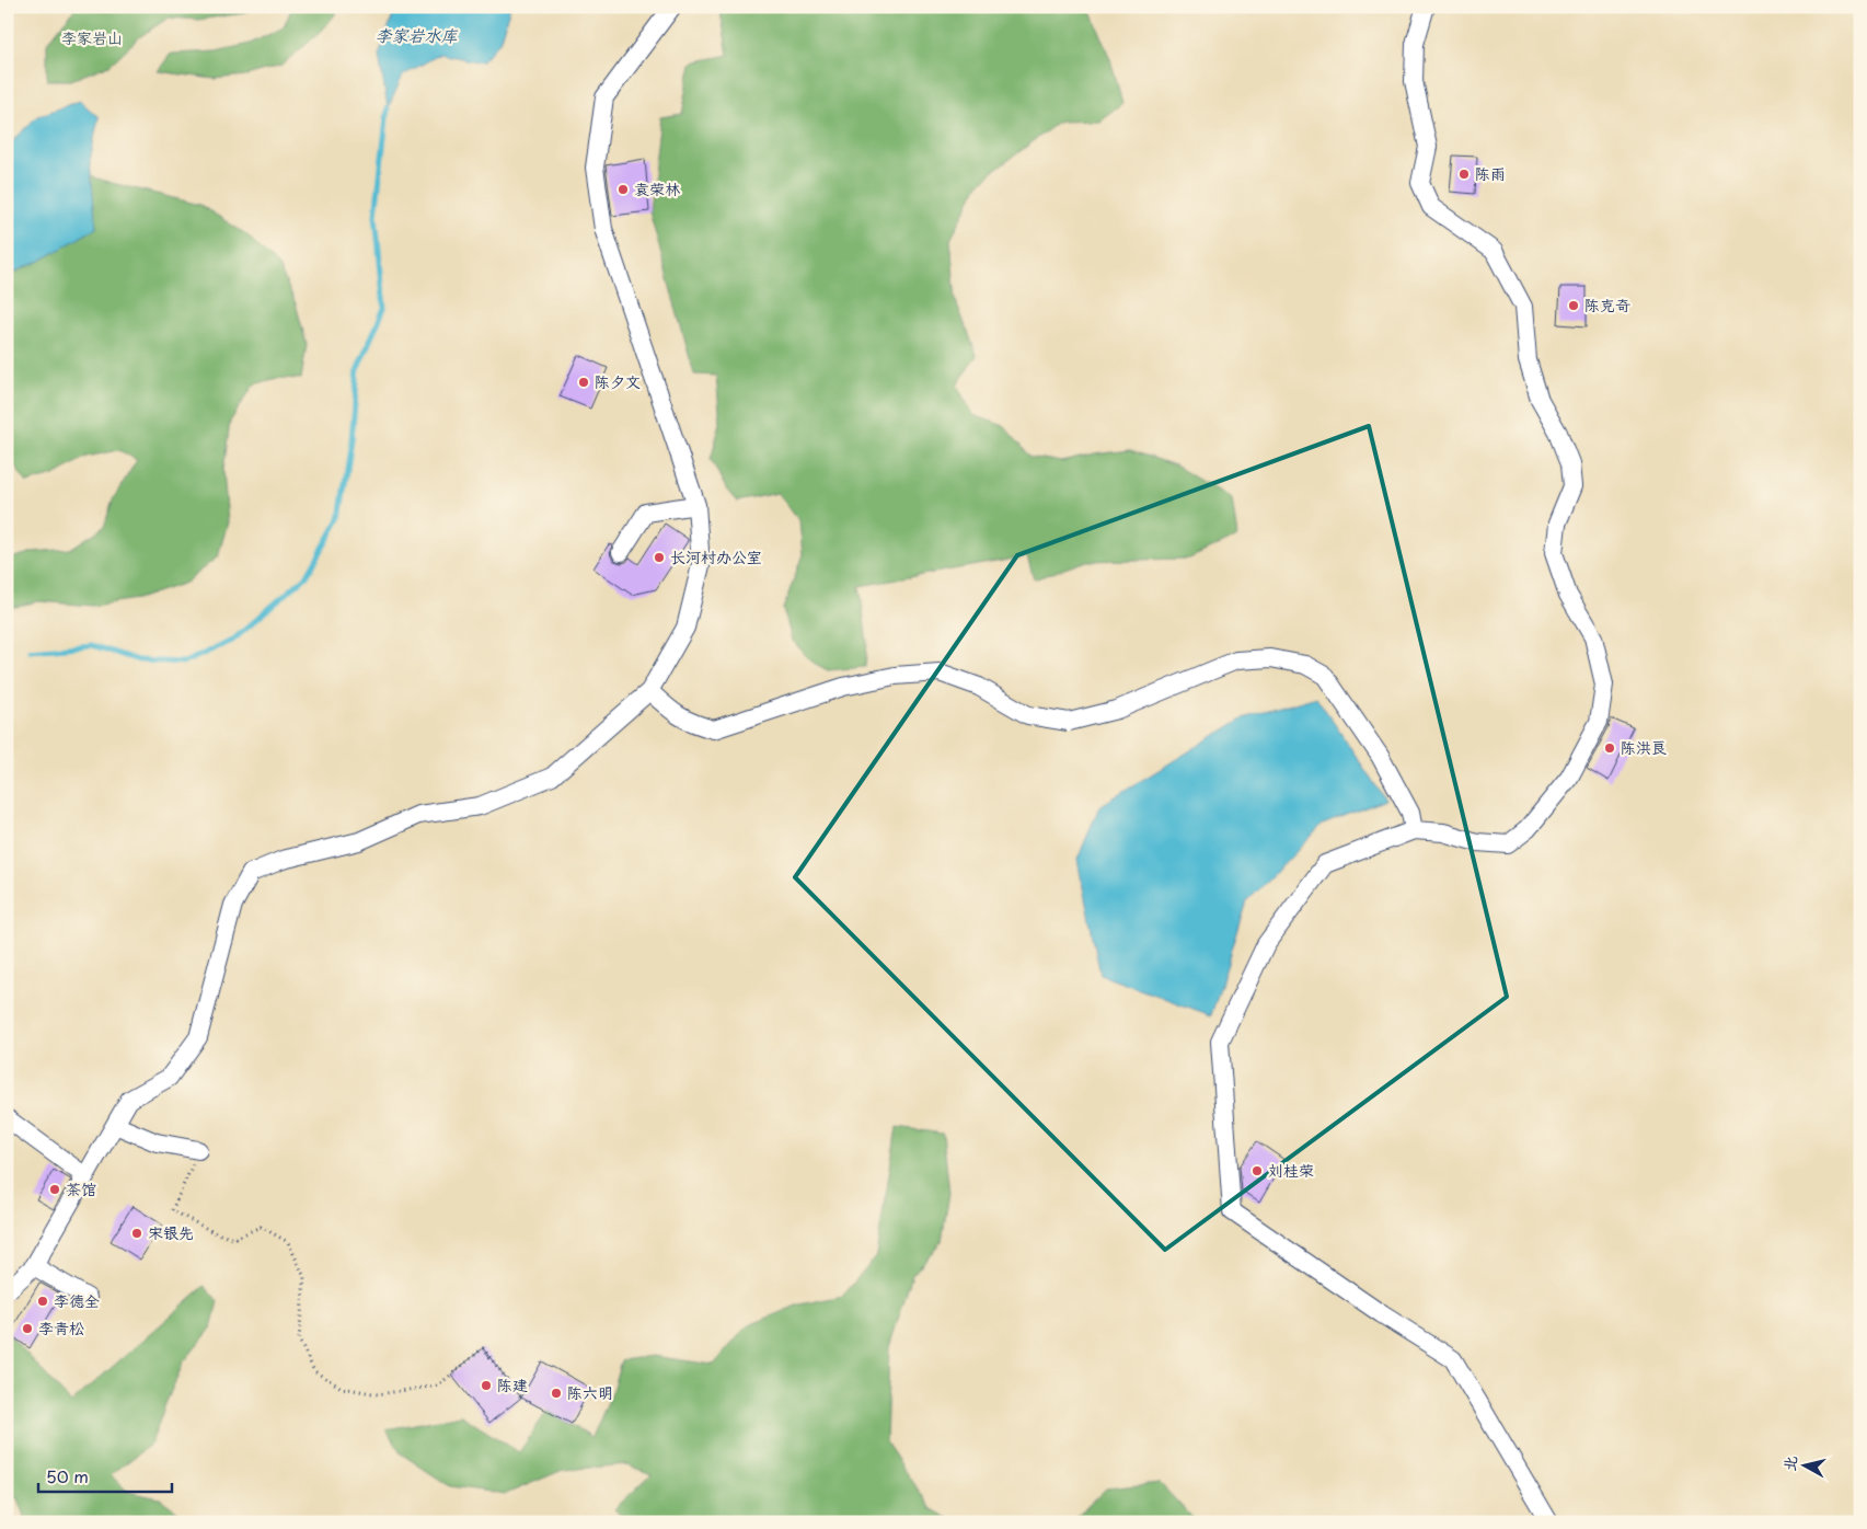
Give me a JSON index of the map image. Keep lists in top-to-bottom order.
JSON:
{
  "water": ["李家岩水库"],
  "parks": ["李家岩山"],
  "places": [
    "陈雨",
    "袁荣林",
    "陈克奇",
    "陈夕文",
    "长河村办公室",
    "陈洪良",
    "刘桂荣",
    "茶馆",
    "宋银先",
    "李德全",
    "李青松",
    "陈建",
    "陈六明"
  ],
  "scale_bar": "50 m",
  "north": "left"
}
